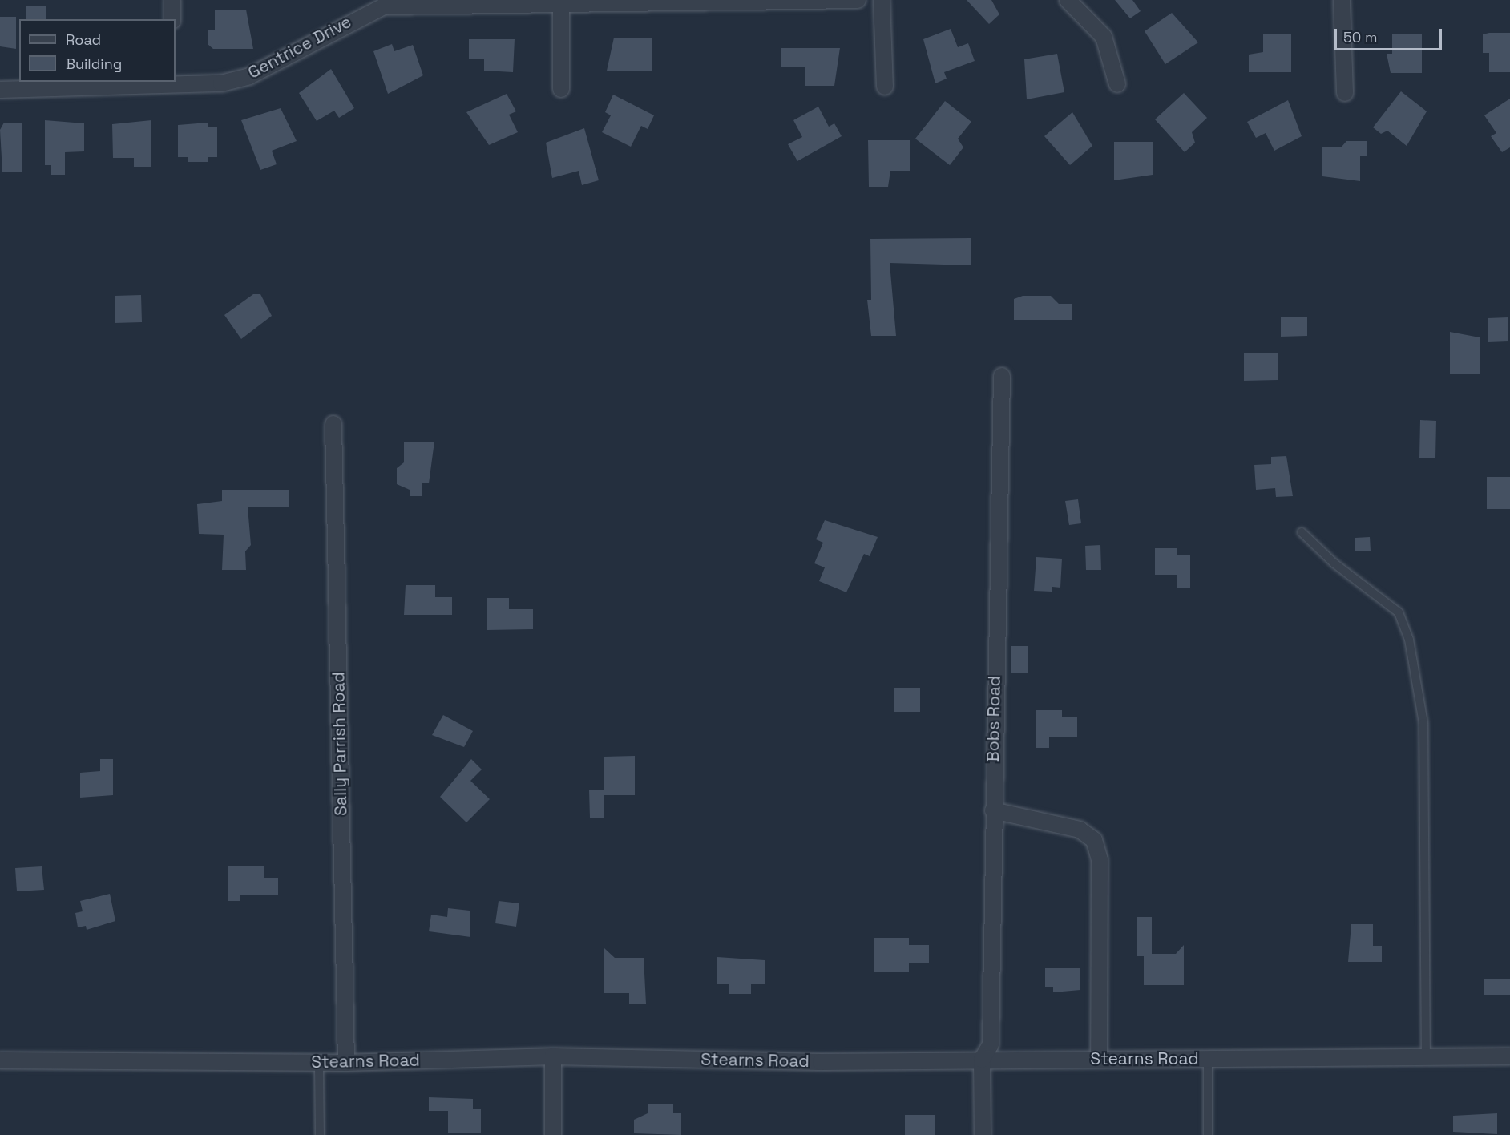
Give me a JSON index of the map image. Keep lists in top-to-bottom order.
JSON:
{
  "streets": {
    "street": [
      "Gentrice Drive",
      "Bobs Road",
      "Sally Parrish Road",
      "Stearns Road"
    ]
  },
  "crossings": [
    ["Bobs Road", "Stearns Road"],
    ["Sally Parrish Road", "Stearns Road"]
  ],
  "legend": ["Road", "Building"],
  "scale_bar": "50 m"
}
